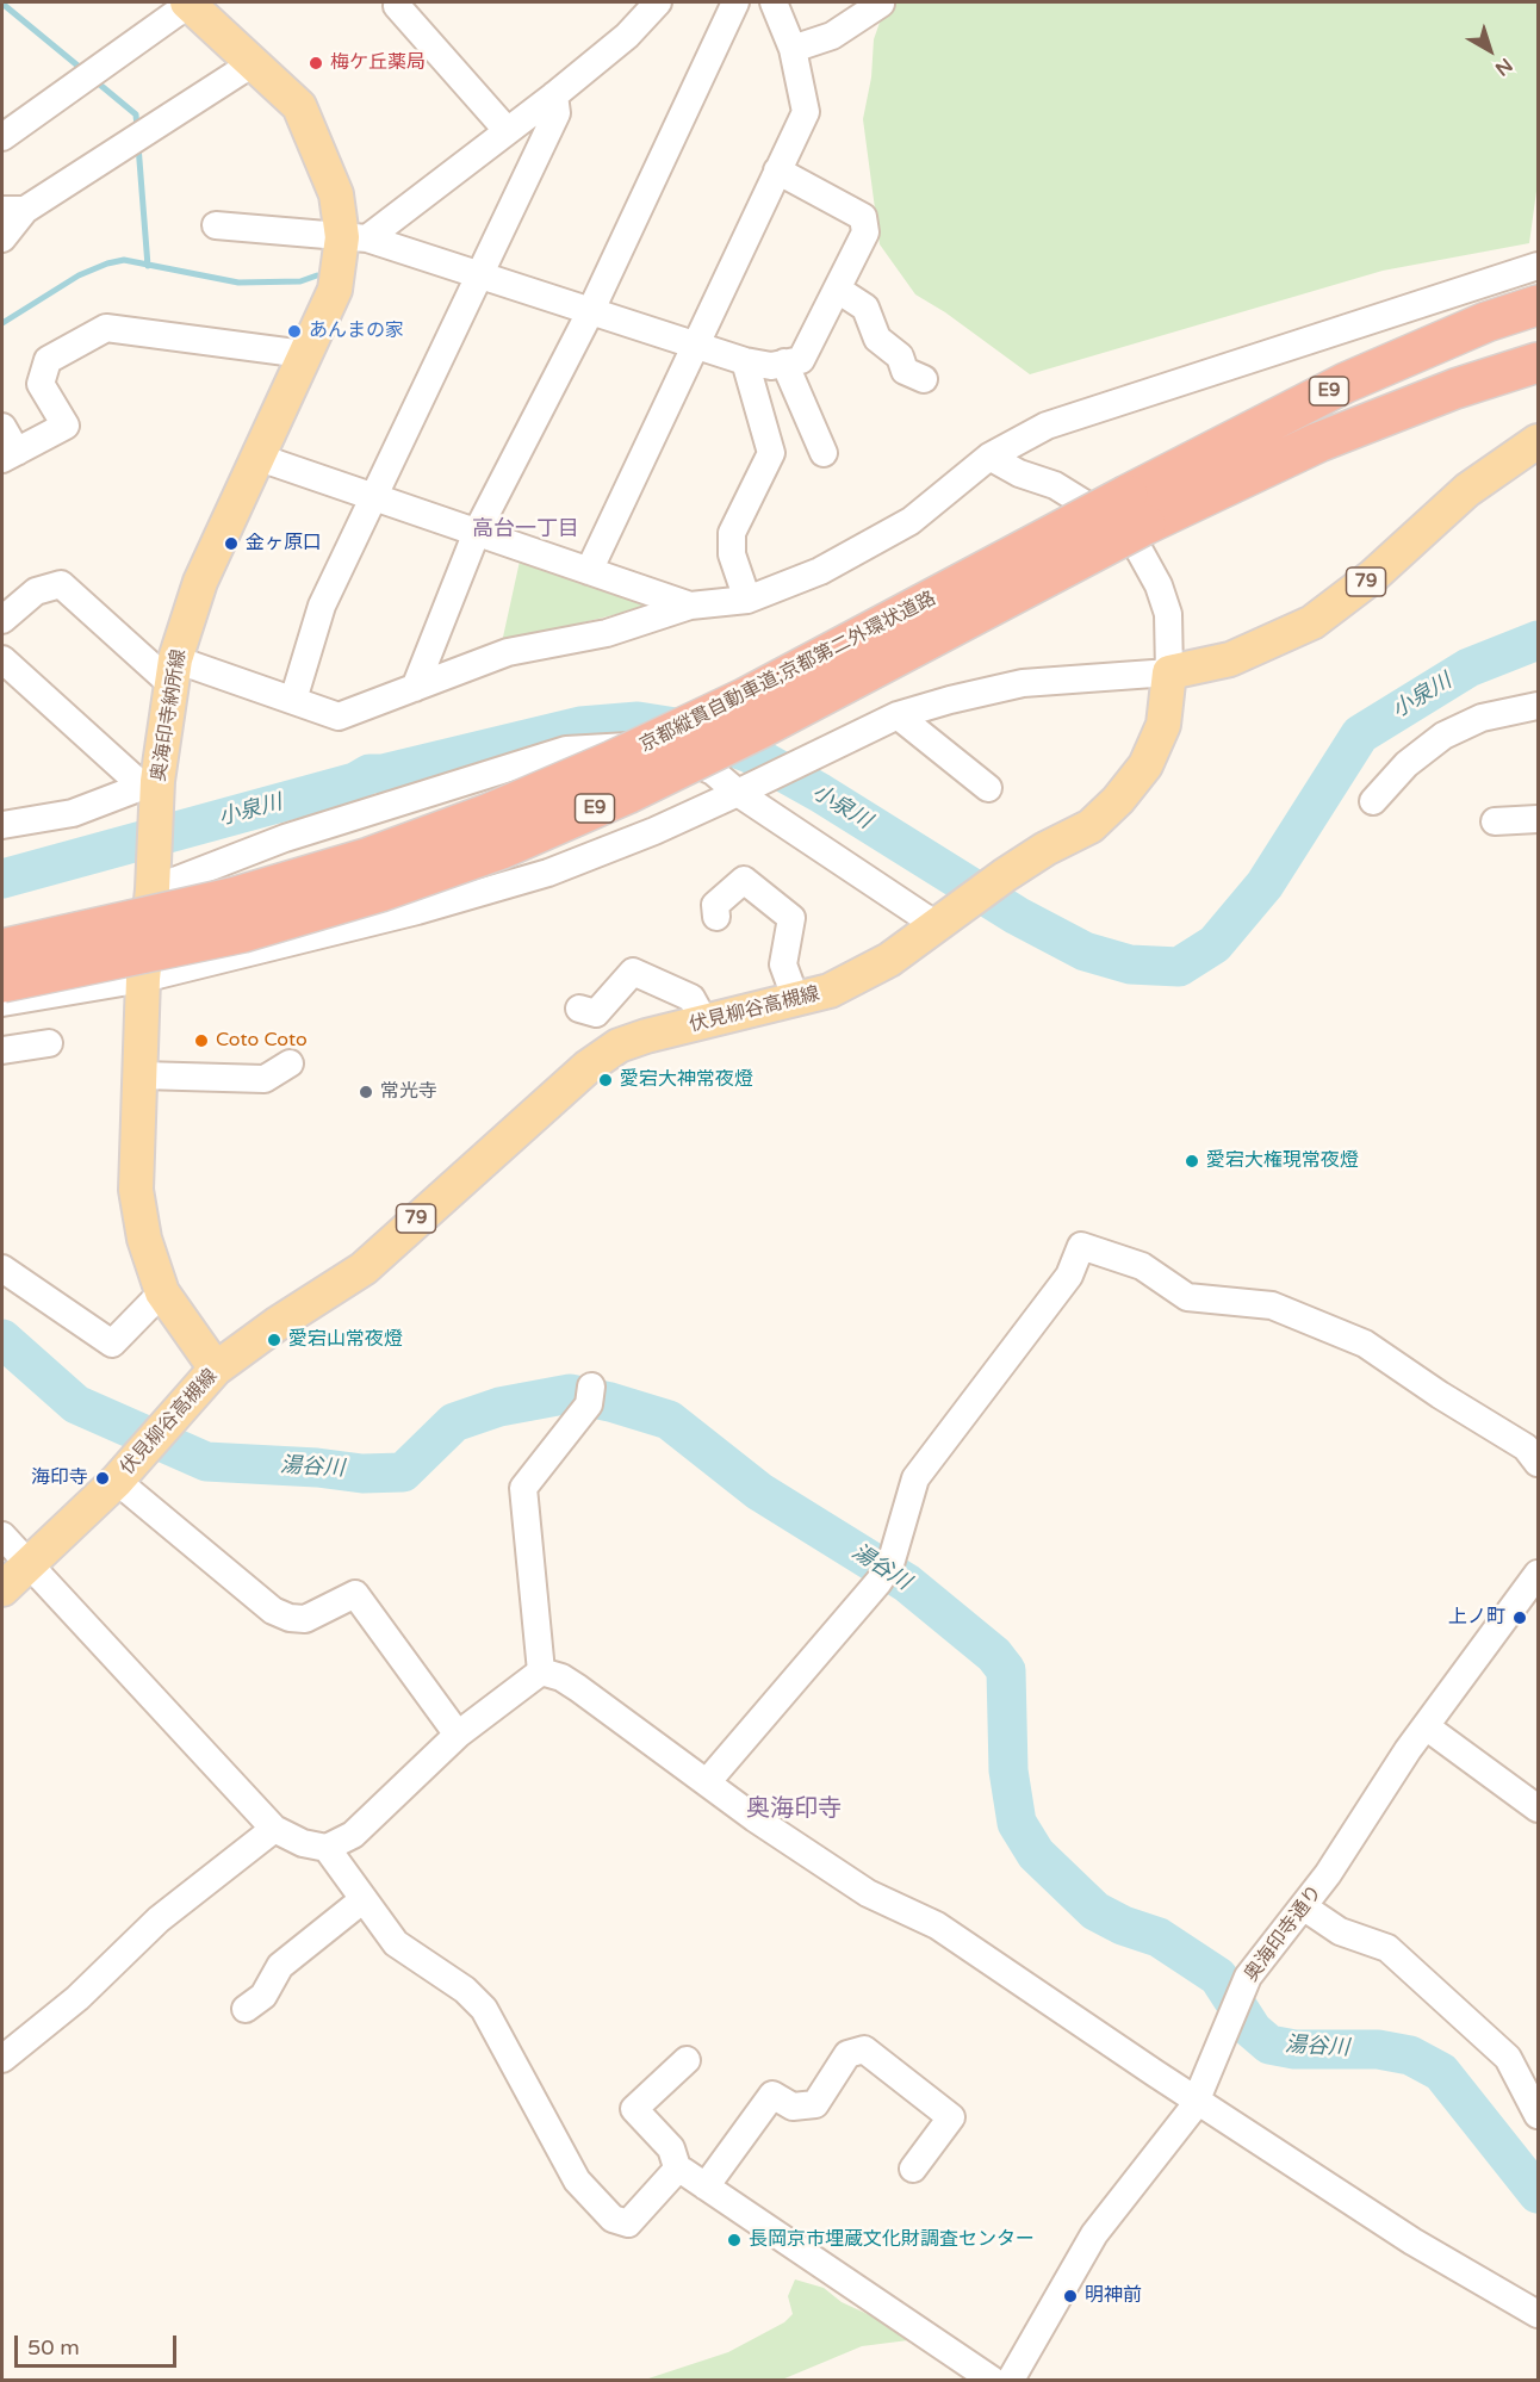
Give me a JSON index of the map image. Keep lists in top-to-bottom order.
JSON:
{
  "streets": {
    "highway": ["E9", "京都縦貫自動車道;京都第二外環状道路"],
    "main road": ["79", "奥海印寺納所線", "伏見柳谷高槻線"],
    "street": ["奥海印寺通り"]
  },
  "crossings": [
    ["79", "伏見柳谷高槻線"],
    ["奥海印寺納所線", "伏見柳谷高槻線"]
  ],
  "districts": ["高台一丁目", "奥海印寺"],
  "water": ["小泉川", "湯谷川"],
  "places": [
    "梅ケ丘薬局",
    "あんまの家",
    "金ヶ原口",
    "Coto Coto",
    "愛宕大神常夜燈",
    "常光寺",
    "愛宕大権現常夜燈",
    "愛宕山常夜燈",
    "海印寺",
    "上ノ町",
    "長岡京市埋蔵文化財調査センター",
    "明神前"
  ],
  "scale_bar": "50 m",
  "north": "bottom right"
}
